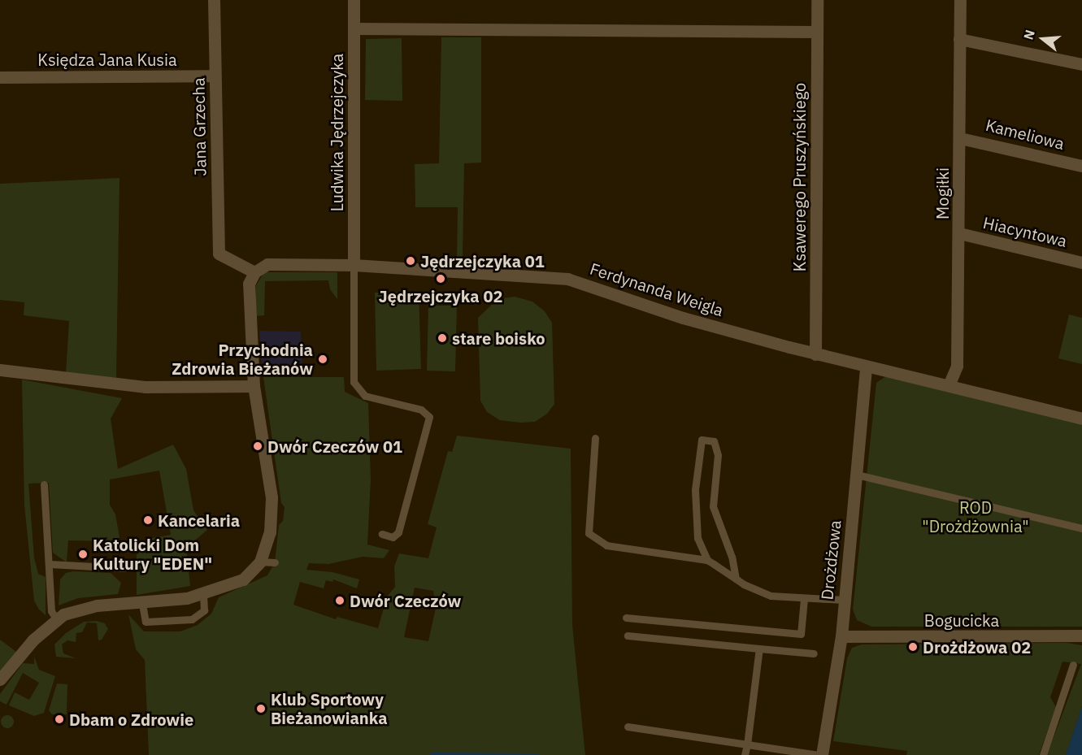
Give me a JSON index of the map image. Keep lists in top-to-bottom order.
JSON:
{
  "streets": {
    "street": [
      "Księdza Jana Kusia",
      "Jana Grzecha",
      "Ludwika Jędrzejczyka",
      "Kameliowa",
      "Ksawerego Pruszyńskiego",
      "Mogiłki",
      "Hiacyntowa",
      "Ferdynanda Weigla",
      "Drożdżowa",
      "Bogucicka"
    ]
  },
  "crossings": [
    ["Księdza Jana Kusia", "Jana Grzecha"],
    ["Jana Grzecha", "Ferdynanda Weigla"],
    ["Ludwika Jędrzejczyka", "Ferdynanda Weigla"],
    ["Kameliowa", "Mogiłki"],
    ["Ksawerego Pruszyńskiego", "Ferdynanda Weigla"],
    ["Mogiłki", "Hiacyntowa"],
    ["Mogiłki", "Ferdynanda Weigla"],
    ["Ferdynanda Weigla", "Drożdżowa"],
    ["Drożdżowa", "Bogucicka"]
  ],
  "parks": ["ROD \"Drożdżownia\""],
  "places": [
    "Jędrzejczyka 01",
    "Jędrzejczyka 02",
    "stare boisko",
    "Przychodnia Zdrowia Bieżanów",
    "Dwór Czeczów 01",
    "Kancelaria",
    "Katolicki Dom Kultury \"EDEN\"",
    "Dwór Czeczów",
    "Drożdżowa 02",
    "Klub Sportowy Bieżanowianka",
    "Dbam o Zdrowie"
  ],
  "north": "left"
}
